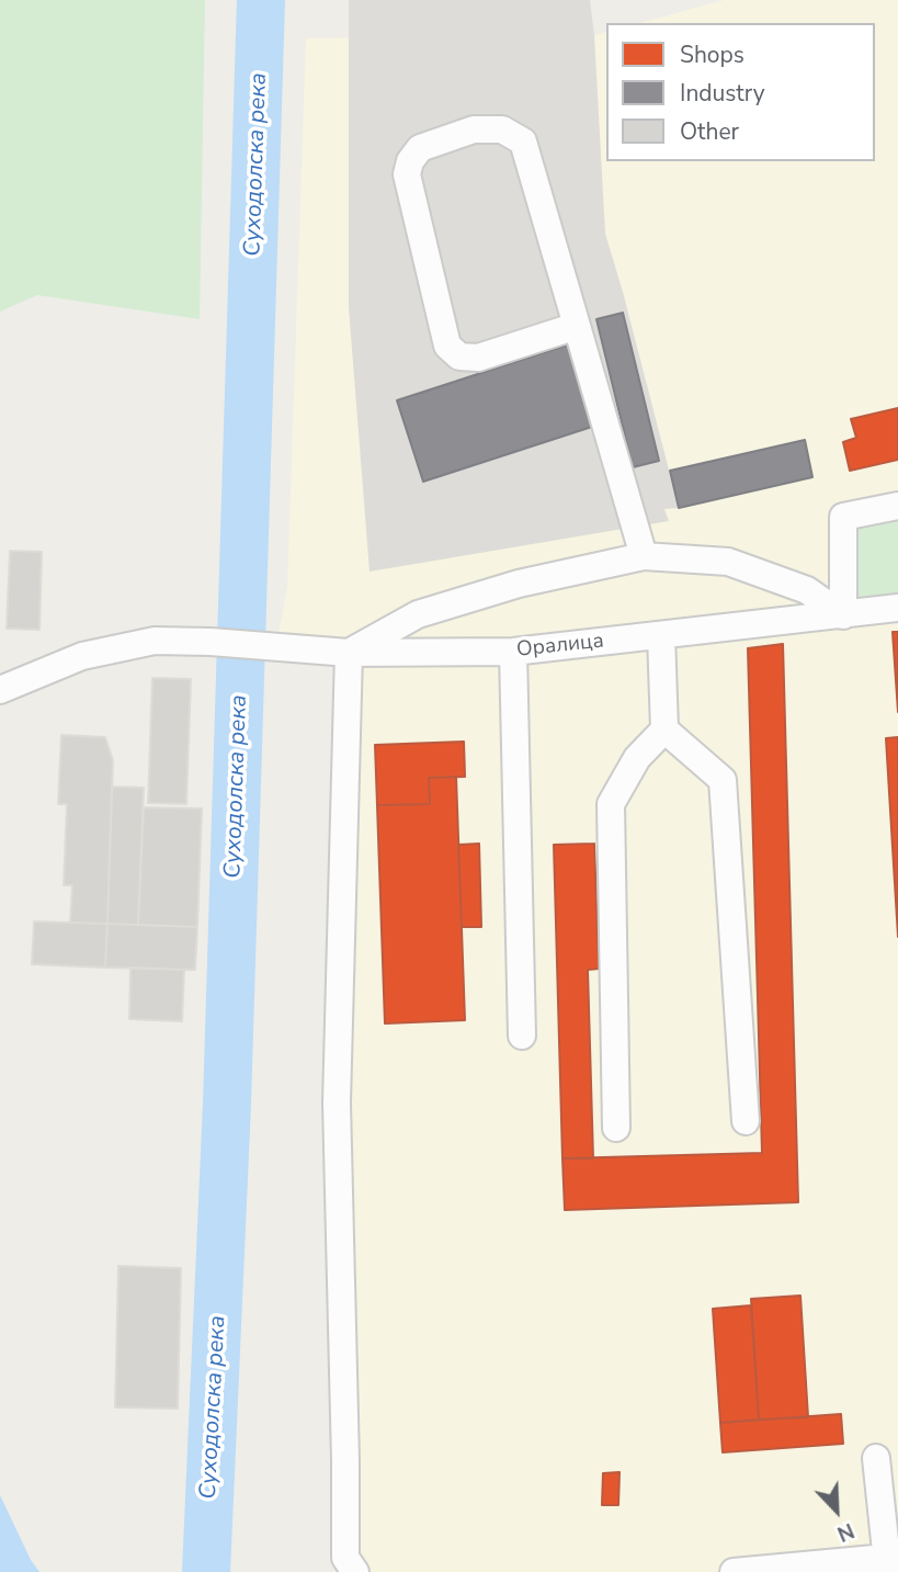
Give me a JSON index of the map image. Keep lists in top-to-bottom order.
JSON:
{
  "streets": {
    "street": ["Оралица"]
  },
  "water": ["Суходолска река"],
  "legend": ["Shops", "Industry", "Other"],
  "north": "bottom right"
}
